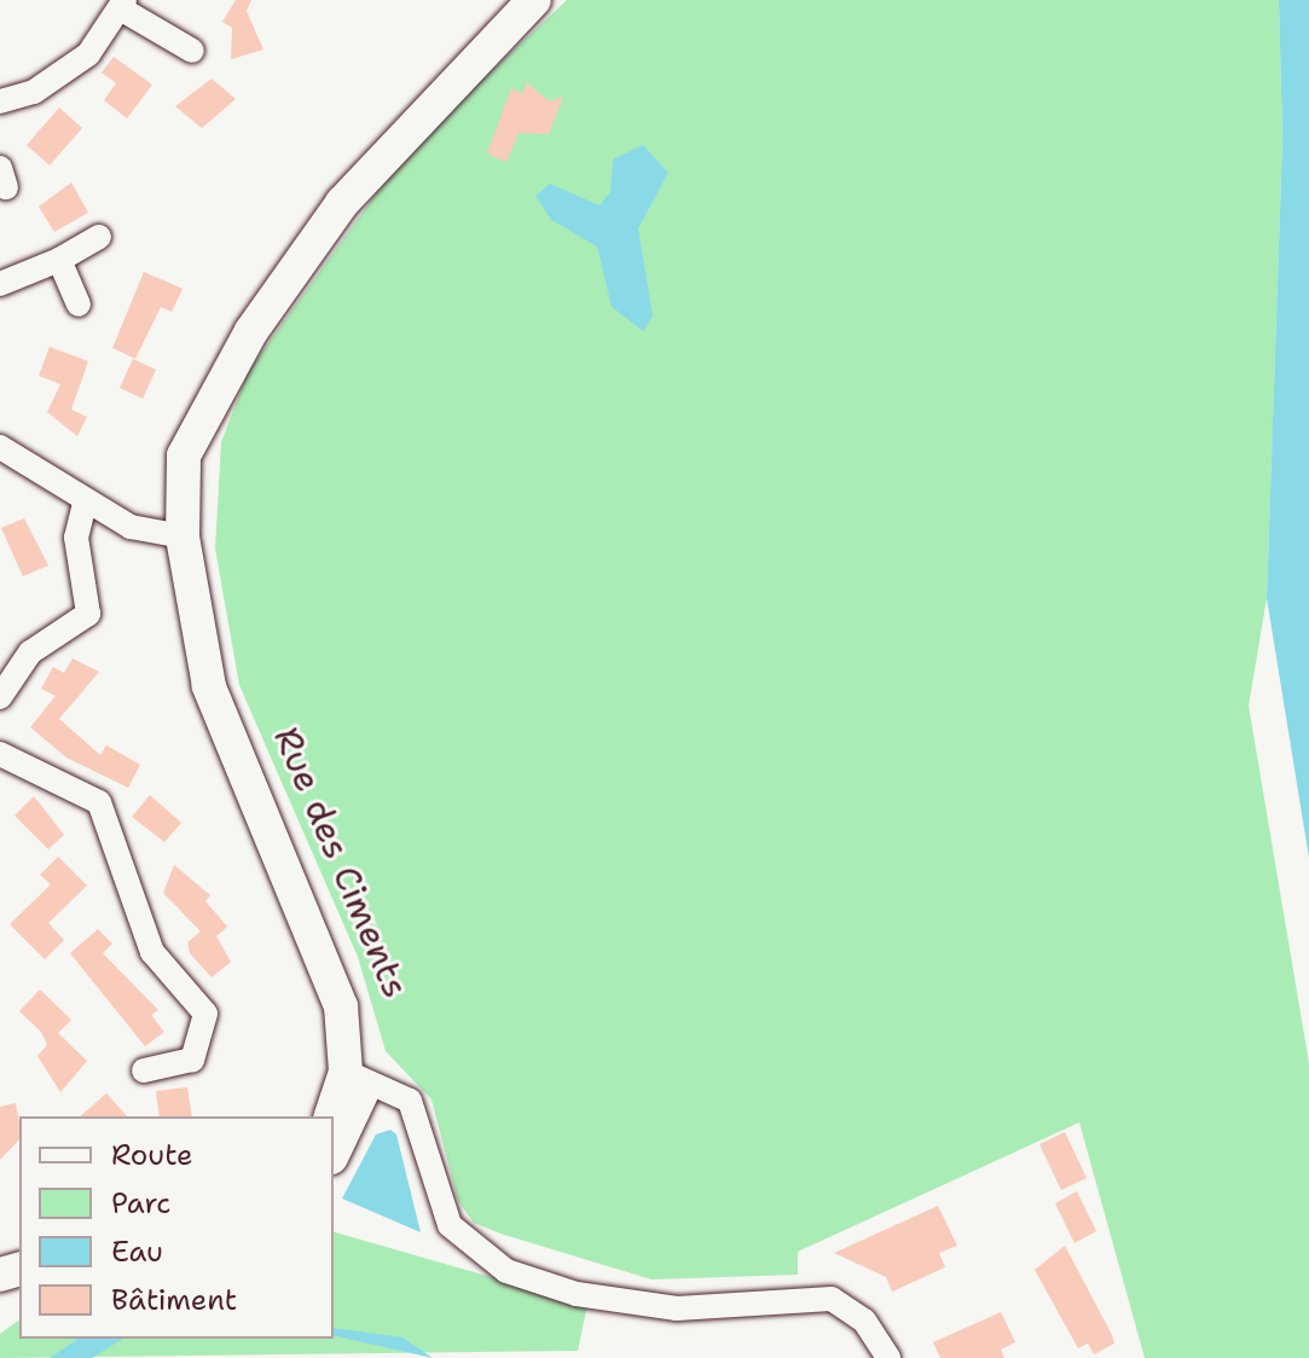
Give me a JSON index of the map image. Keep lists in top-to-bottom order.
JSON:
{
  "streets": {
    "main road": ["Rue des Ciments"]
  },
  "legend": [
    "Route",
    "Parc",
    "Eau",
    "Bâtiment"
  ]
}
